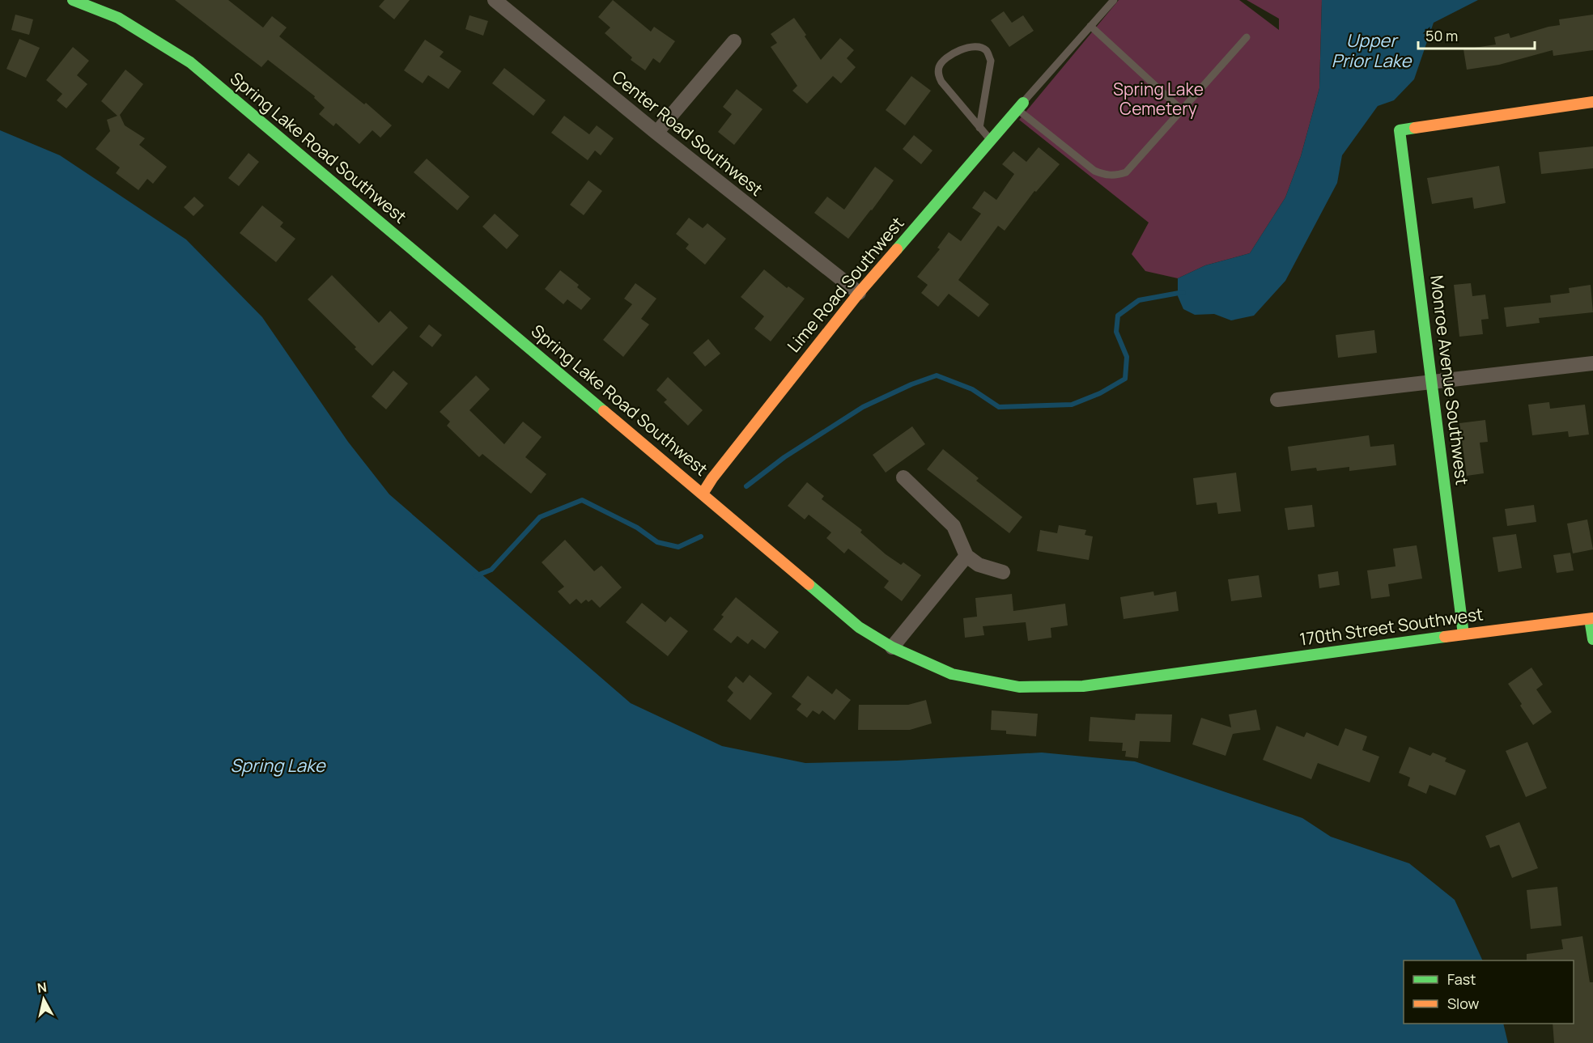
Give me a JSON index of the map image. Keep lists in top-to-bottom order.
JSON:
{
  "streets": {
    "street": [
      "Center Road Southwest",
      "Spring Lake Road Southwest",
      "Lime Road Southwest",
      "Monroe Avenue Southwest",
      "170th Street Southwest"
    ]
  },
  "crossings": [
    ["Center Road Southwest", "Lime Road Southwest"],
    ["Spring Lake Road Southwest", "Lime Road Southwest"],
    ["Spring Lake Road Southwest", "170th Street Southwest"],
    ["Monroe Avenue Southwest", "170th Street Southwest"]
  ],
  "water": ["Upper Prior Lake", "Spring Lake"],
  "parks": ["Spring Lake Cemetery"],
  "legend": ["Fast", "Slow"],
  "scale_bar": "50 m",
  "north": "top"
}
